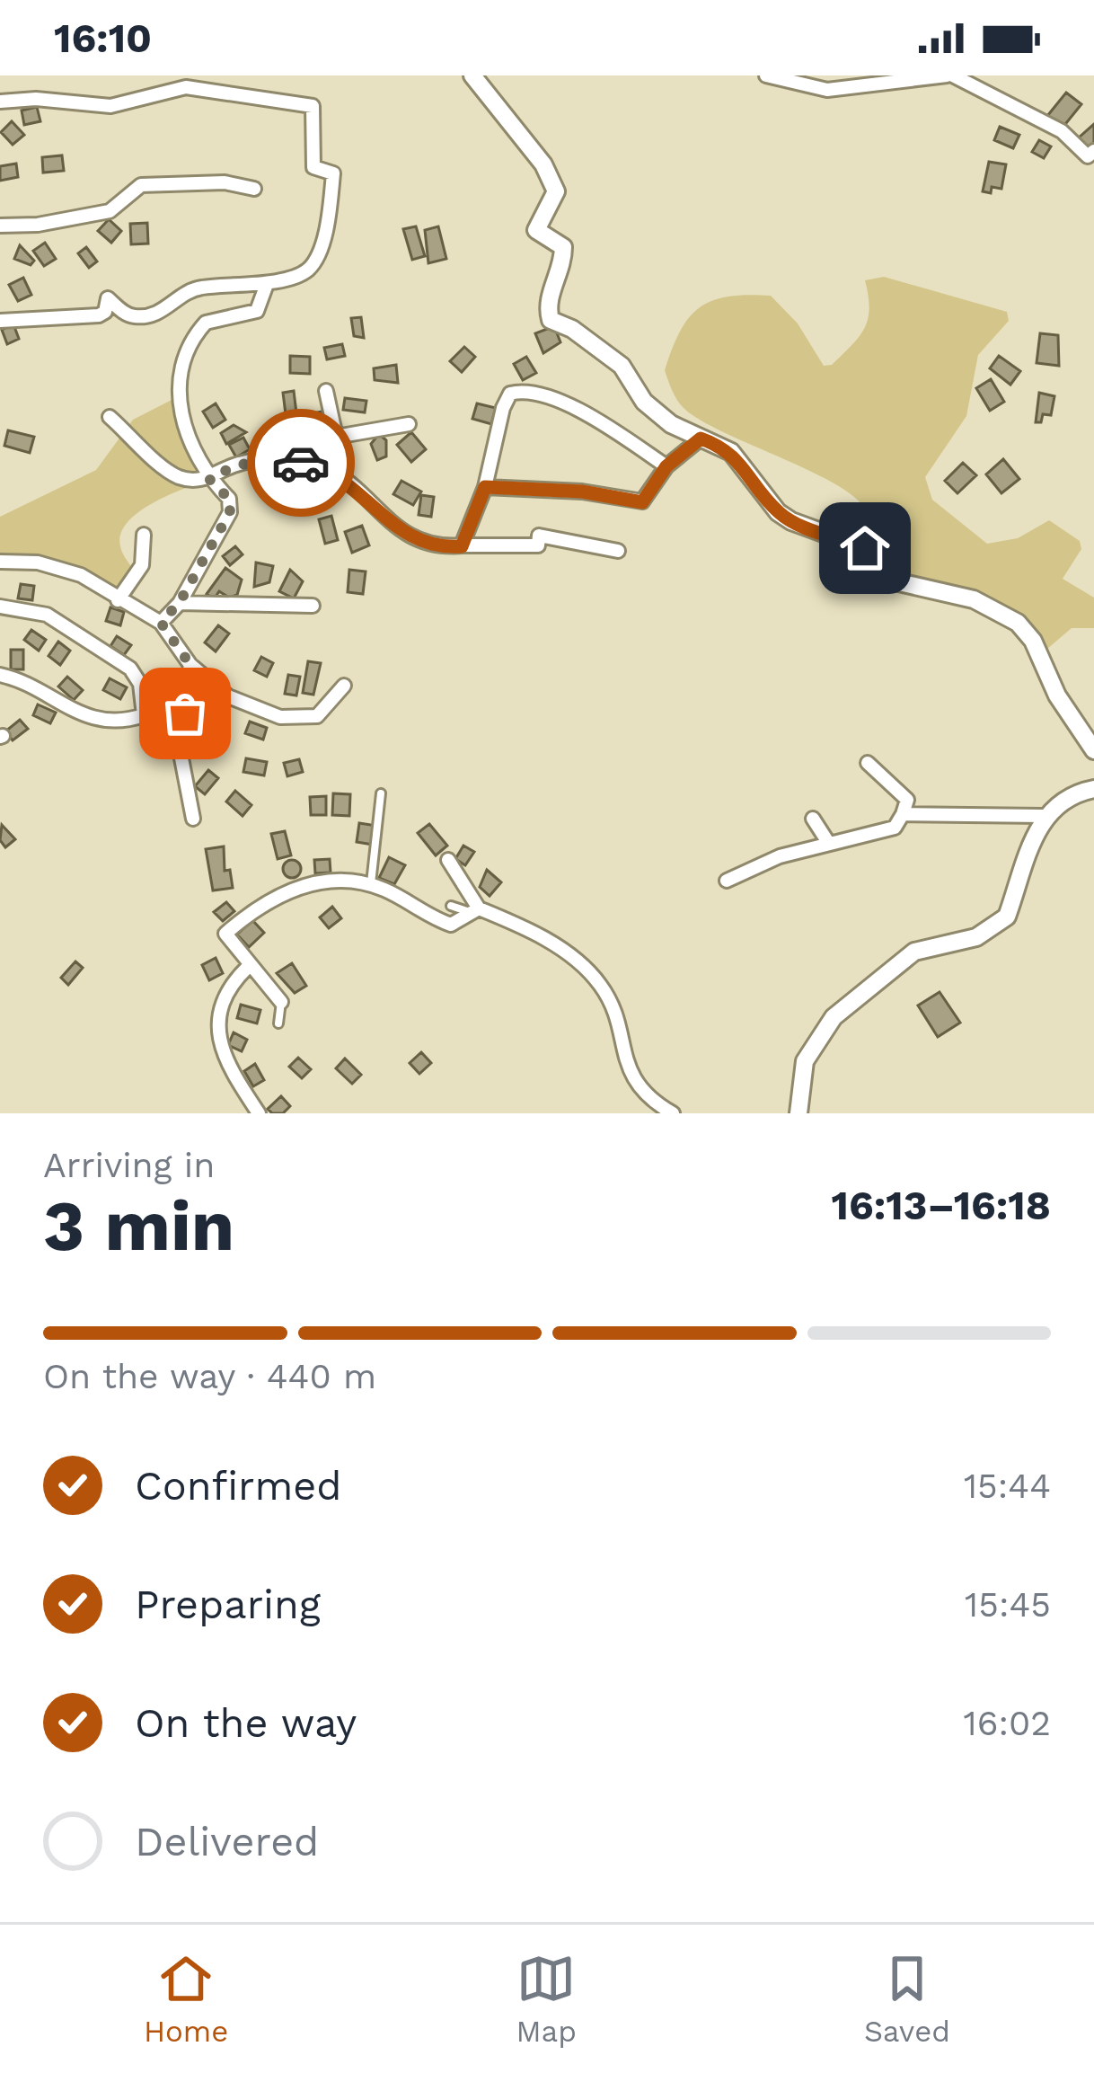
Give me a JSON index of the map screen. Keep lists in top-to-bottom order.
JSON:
{
  "page": {
    "status": "16:10",
    "heading": ["3 min", "Arriving in", "16:13–16:18"],
    "bar": "On the way · 440 m",
    "list": [
      ["Confirmed", "15:44"],
      ["Preparing", "15:45"],
      ["On the way", "16:02"],
      "Delivered"
    ],
    "tabs": ["Home", "Map", "Saved"]
  }
}
